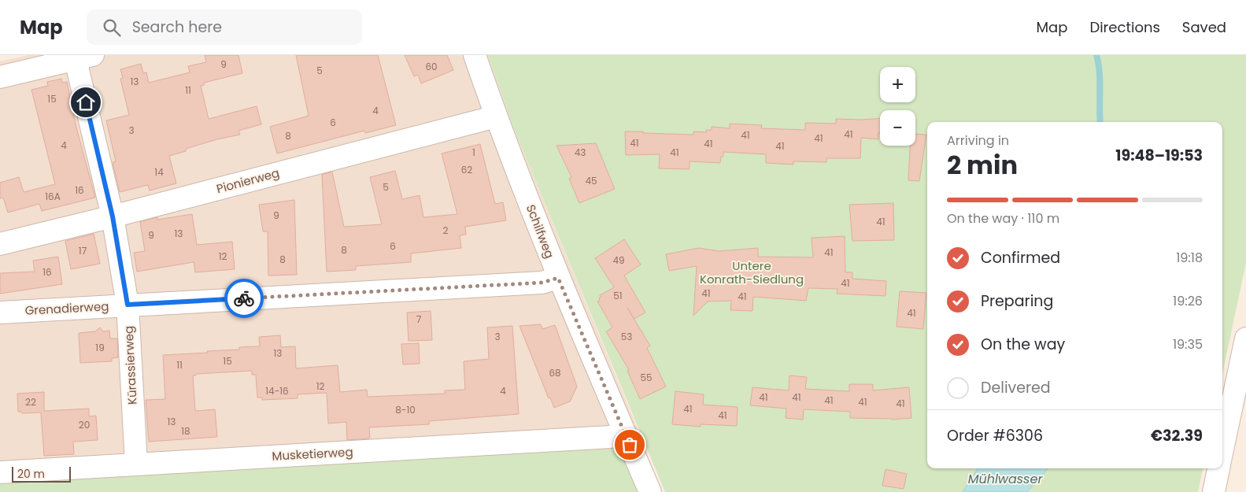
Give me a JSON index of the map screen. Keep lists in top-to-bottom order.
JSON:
{
  "streets": {
    "street": [
      "Pionierweg",
      "Schilfweg",
      "Grenadierweg",
      "Kürassierweg",
      "Musketierweg"
    ]
  },
  "crossings": [
    ["Pionierweg", "Schilfweg"],
    ["Pionierweg", "Kürassierweg"],
    ["Schilfweg", "Grenadierweg"],
    ["Schilfweg", "Musketierweg"],
    ["Grenadierweg", "Kürassierweg"],
    ["Kürassierweg", "Musketierweg"]
  ],
  "water": ["Mühlwasser"],
  "parks": ["Untere Konrath-Siedlung"],
  "house_numbers": [
    "9",
    "60",
    "5",
    "13",
    "11",
    "15",
    "4",
    "6",
    "3",
    "41",
    "41",
    "8",
    "41",
    "41",
    "41",
    "4",
    "41",
    "1",
    "43",
    "41",
    "62",
    "14",
    "45",
    "5",
    "16",
    "16A",
    "9",
    "41",
    "2",
    "13",
    "9",
    "6",
    "8",
    "17",
    "41",
    "12",
    "8",
    "49",
    "16",
    "41",
    "41",
    "51",
    "41",
    "41",
    "7",
    "3",
    "53",
    "19",
    "13",
    "15",
    "11",
    "68",
    "55",
    "12",
    "14-16",
    "4",
    "41",
    "41",
    "41",
    "22",
    "41",
    "41",
    "41",
    "8-10",
    "41",
    "13",
    "20",
    "18"
  ],
  "scale_bar": "20 m",
  "page": {
    "header": "Map",
    "search": "Search here",
    "nav": ["Map", "Directions", "Saved"],
    "map_buttons": ["+", "−"],
    "heading": ["2 min", "Arriving in", "19:48–19:53"],
    "panel": ["Order #6306", "€32.39"],
    "bar": "On the way · 110 m",
    "list": [
      ["Confirmed", "19:18"],
      ["Preparing", "19:26"],
      ["On the way", "19:35"],
      "Delivered"
    ],
    "scale": "20 m"
  }
}
